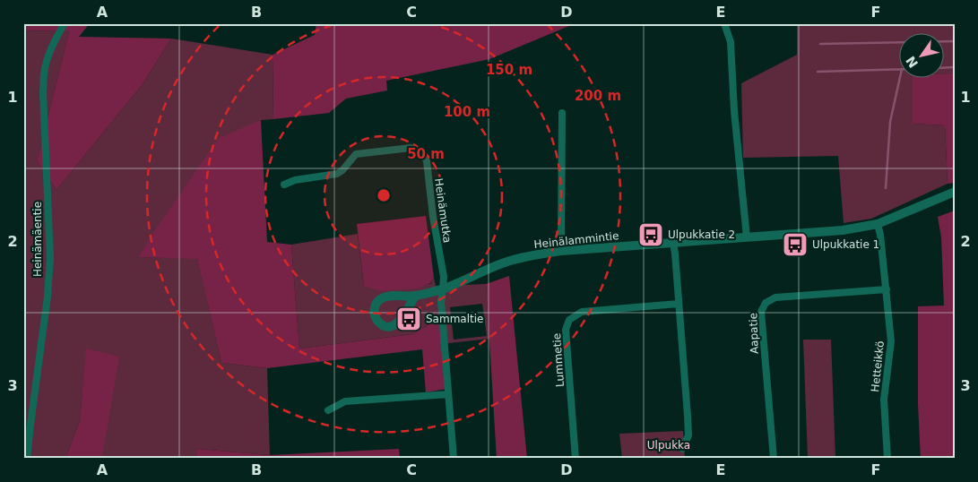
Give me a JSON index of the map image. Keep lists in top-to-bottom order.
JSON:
{
  "streets": {
    "street": [
      "Heinämutka",
      "Heinämäentie",
      "Heinälammintie",
      "Aapatie",
      "Lummetie",
      "Hetteikkö"
    ]
  },
  "crossings": [
    ["Heinämutka", "Heinälammintie"],
    ["Heinälammintie", "Hetteikkö"],
    ["Aapatie", "Hetteikkö"]
  ],
  "parks": ["Ulpukka"],
  "places": {
    "bus stop": ["Ulpukkatie 2", "Ulpukkatie 1", "Sammaltie"]
  },
  "north": "bottom left",
  "grid": {
    "columns": [
      "A",
      "B",
      "C",
      "D",
      "E",
      "F"
    ],
    "rows": ["1", "2", "3"]
  },
  "rings": [
    "150 m",
    "200 m",
    "100 m",
    "50 m"
  ]
}
